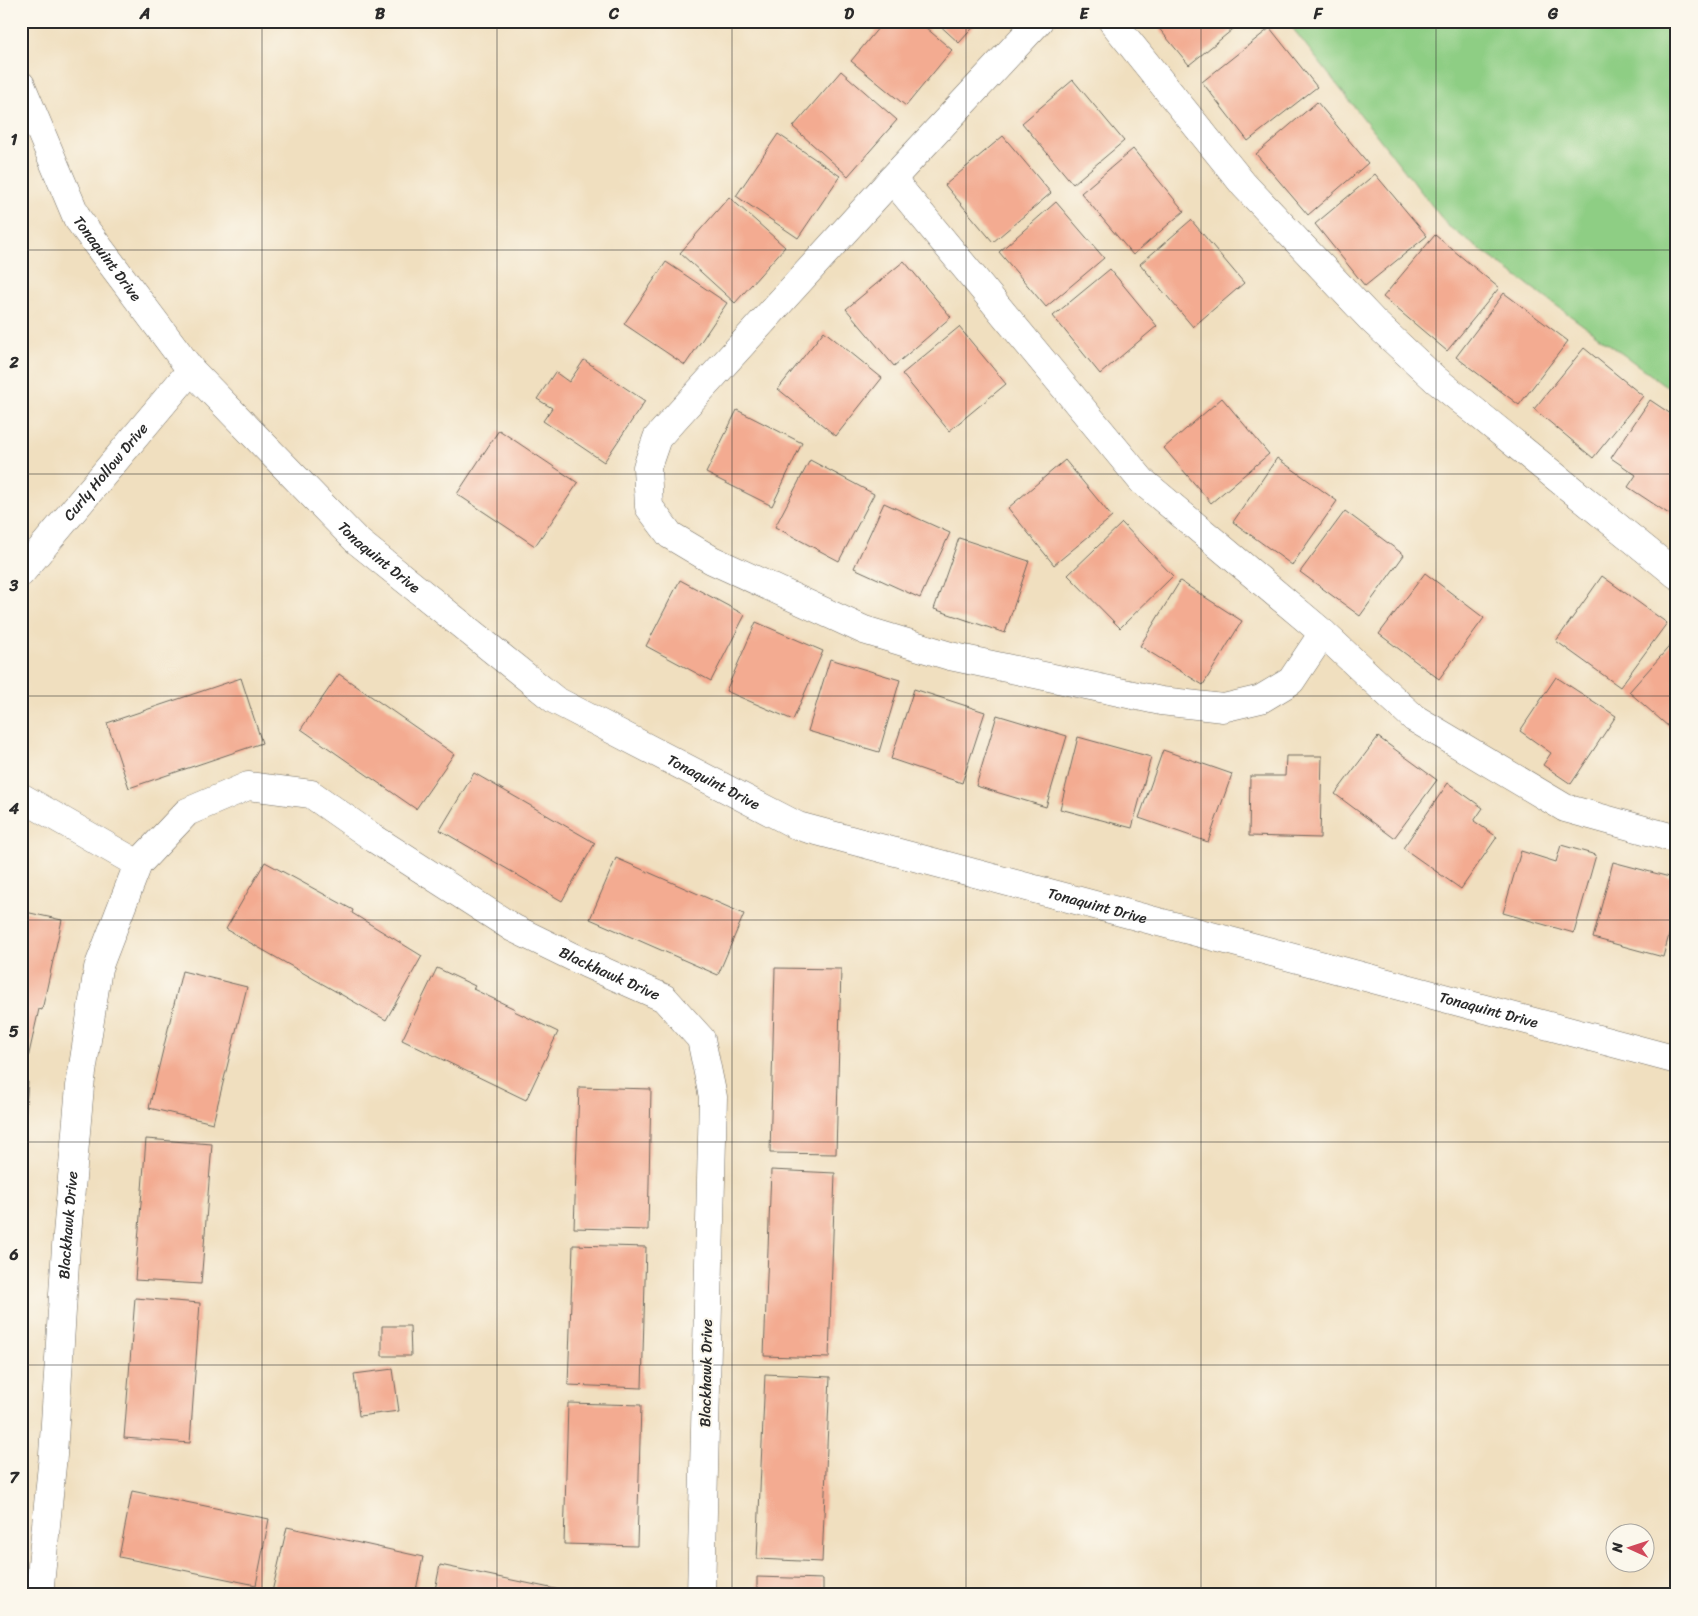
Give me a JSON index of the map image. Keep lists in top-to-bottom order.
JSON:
{
  "streets": {
    "street": ["Tonaquint Drive", "Curly Hollow Drive", "Blackhawk Drive"]
  },
  "crossings": [
    ["Tonaquint Drive", "Curly Hollow Drive"]
  ],
  "north": "left",
  "grid": {
    "columns": [
      "A",
      "B",
      "C",
      "D",
      "E",
      "F",
      "G"
    ],
    "rows": [
      "1",
      "2",
      "3",
      "4",
      "5",
      "6",
      "7"
    ]
  }
}
